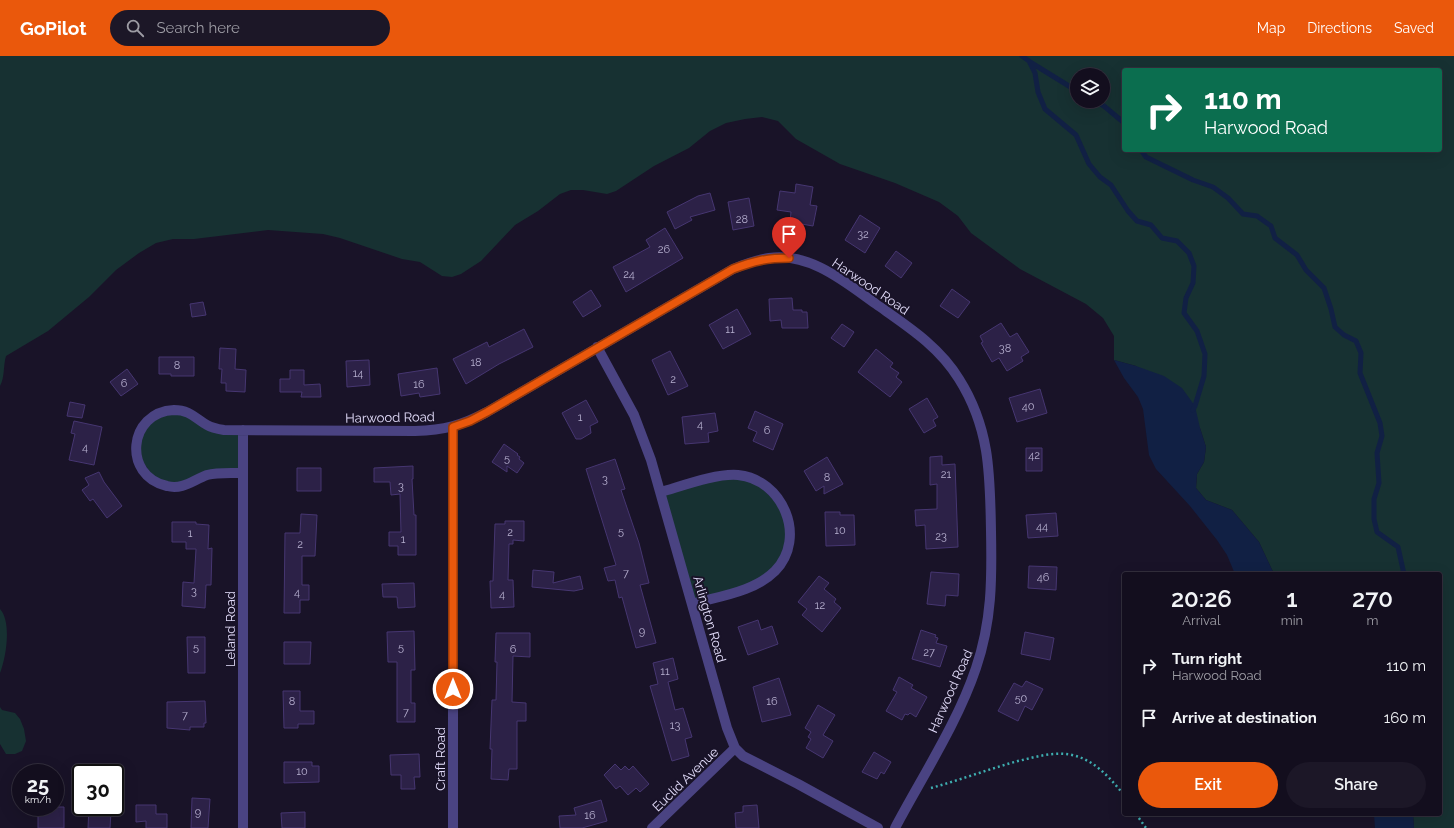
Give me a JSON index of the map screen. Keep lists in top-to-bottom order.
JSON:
{
  "streets": {
    "street": [
      "Harwood Road",
      "Arlington Road",
      "Leland Road",
      "Craft Road",
      "Euclid Avenue"
    ]
  },
  "crossings": [
    ["Harwood Road", "Arlington Road"],
    ["Harwood Road", "Leland Road"],
    ["Harwood Road", "Craft Road"],
    ["Arlington Road", "Euclid Avenue"]
  ],
  "house_numbers": [
    "28",
    "32",
    "26",
    "24",
    "11",
    "38",
    "18",
    "8",
    "14",
    "2",
    "6",
    "16",
    "40",
    "1",
    "4",
    "6",
    "4",
    "42",
    "5",
    "21",
    "8",
    "3",
    "3",
    "44",
    "10",
    "5",
    "2",
    "1",
    "23",
    "1",
    "2",
    "7",
    "46",
    "3",
    "4",
    "4",
    "12",
    "9",
    "5",
    "5",
    "6",
    "27",
    "11",
    "50",
    "8",
    "16",
    "7",
    "7",
    "13",
    "10",
    "9",
    "16"
  ],
  "page": {
    "header": "GoPilot",
    "search": "Search here",
    "nav": ["Map", "Directions", "Saved"],
    "turn": ["110 m", "Harwood Road"],
    "eta": [
      "20:26",
      "Arrival",
      "1",
      "min",
      "270",
      "m"
    ],
    "list": [
      {
        "name": "Turn right",
        "note": "Harwood Road",
        "value": "110 m"
      },
      {
        "name": "Arrive at destination",
        "value": "160 m"
      }
    ],
    "buttons": ["Exit", "Share"],
    "speed": "25 km/h",
    "limit": "30"
  }
}
